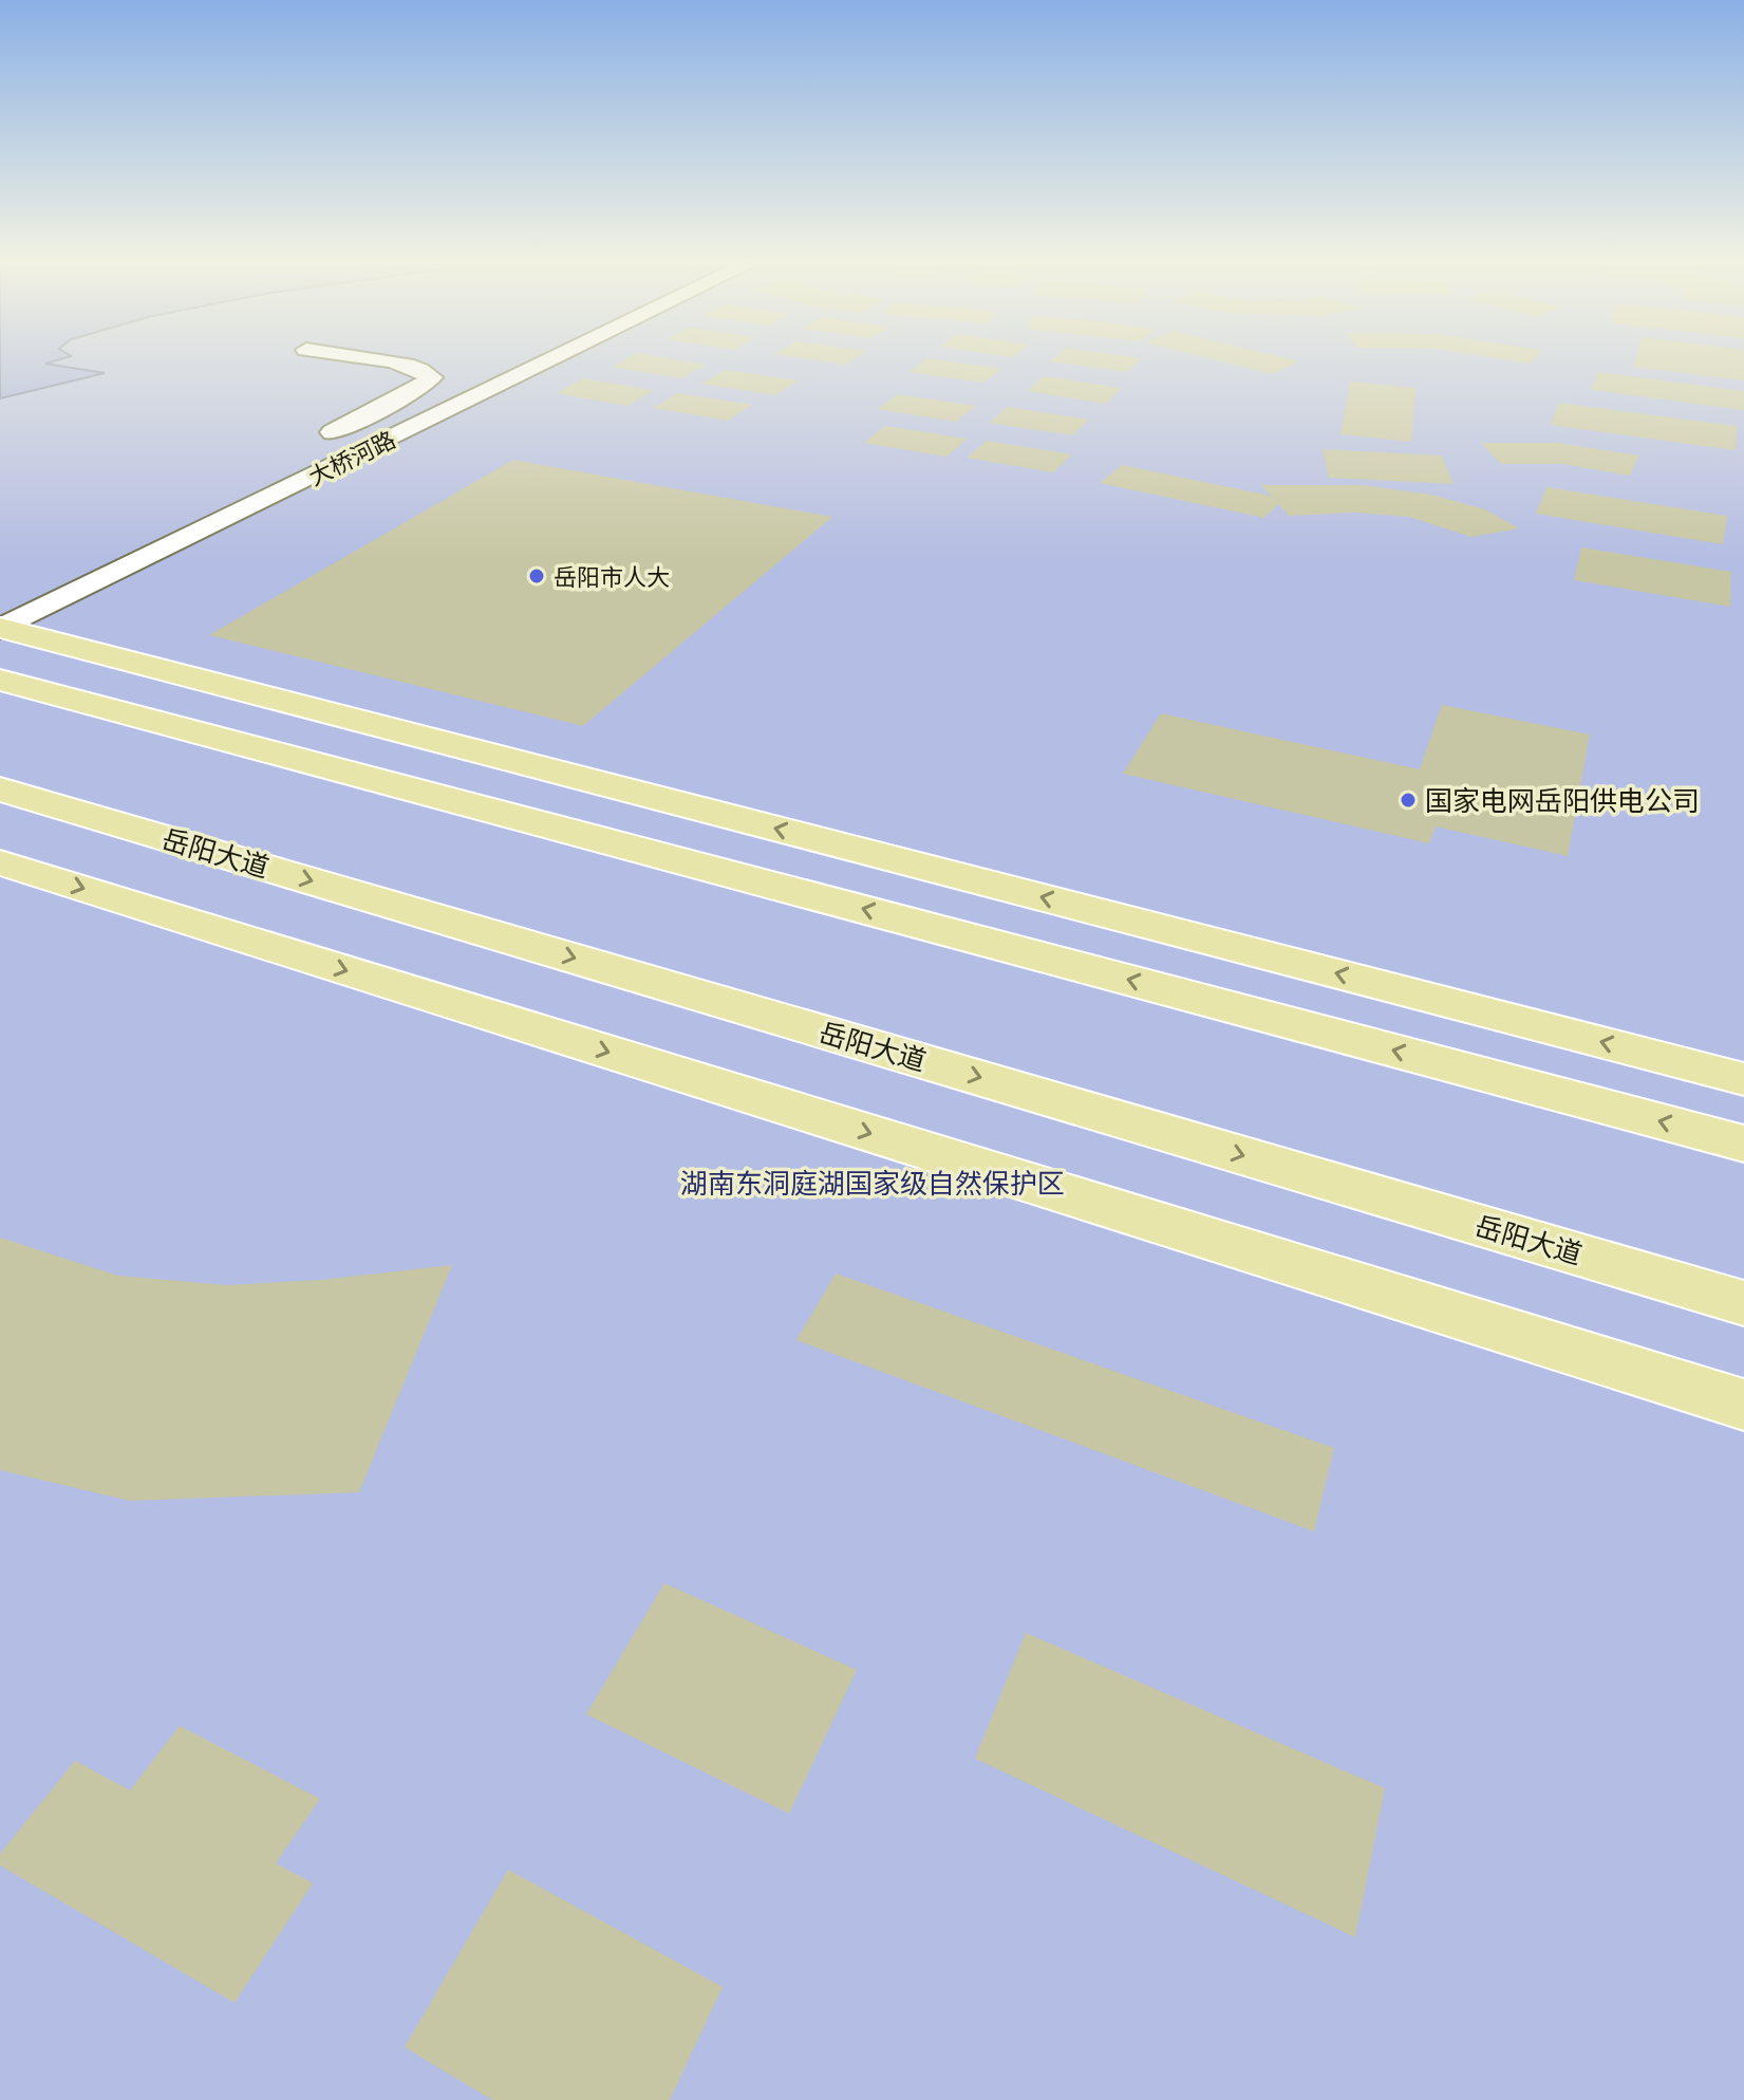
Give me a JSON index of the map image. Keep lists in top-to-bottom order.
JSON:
{
  "streets": {
    "main road": ["岳阳大道"],
    "street": ["大桥河路"]
  },
  "parks": ["湖南东洞庭湖国家级自然保护区"],
  "places": ["岳阳市人大", "国家电网岳阳供电公司"]
}
